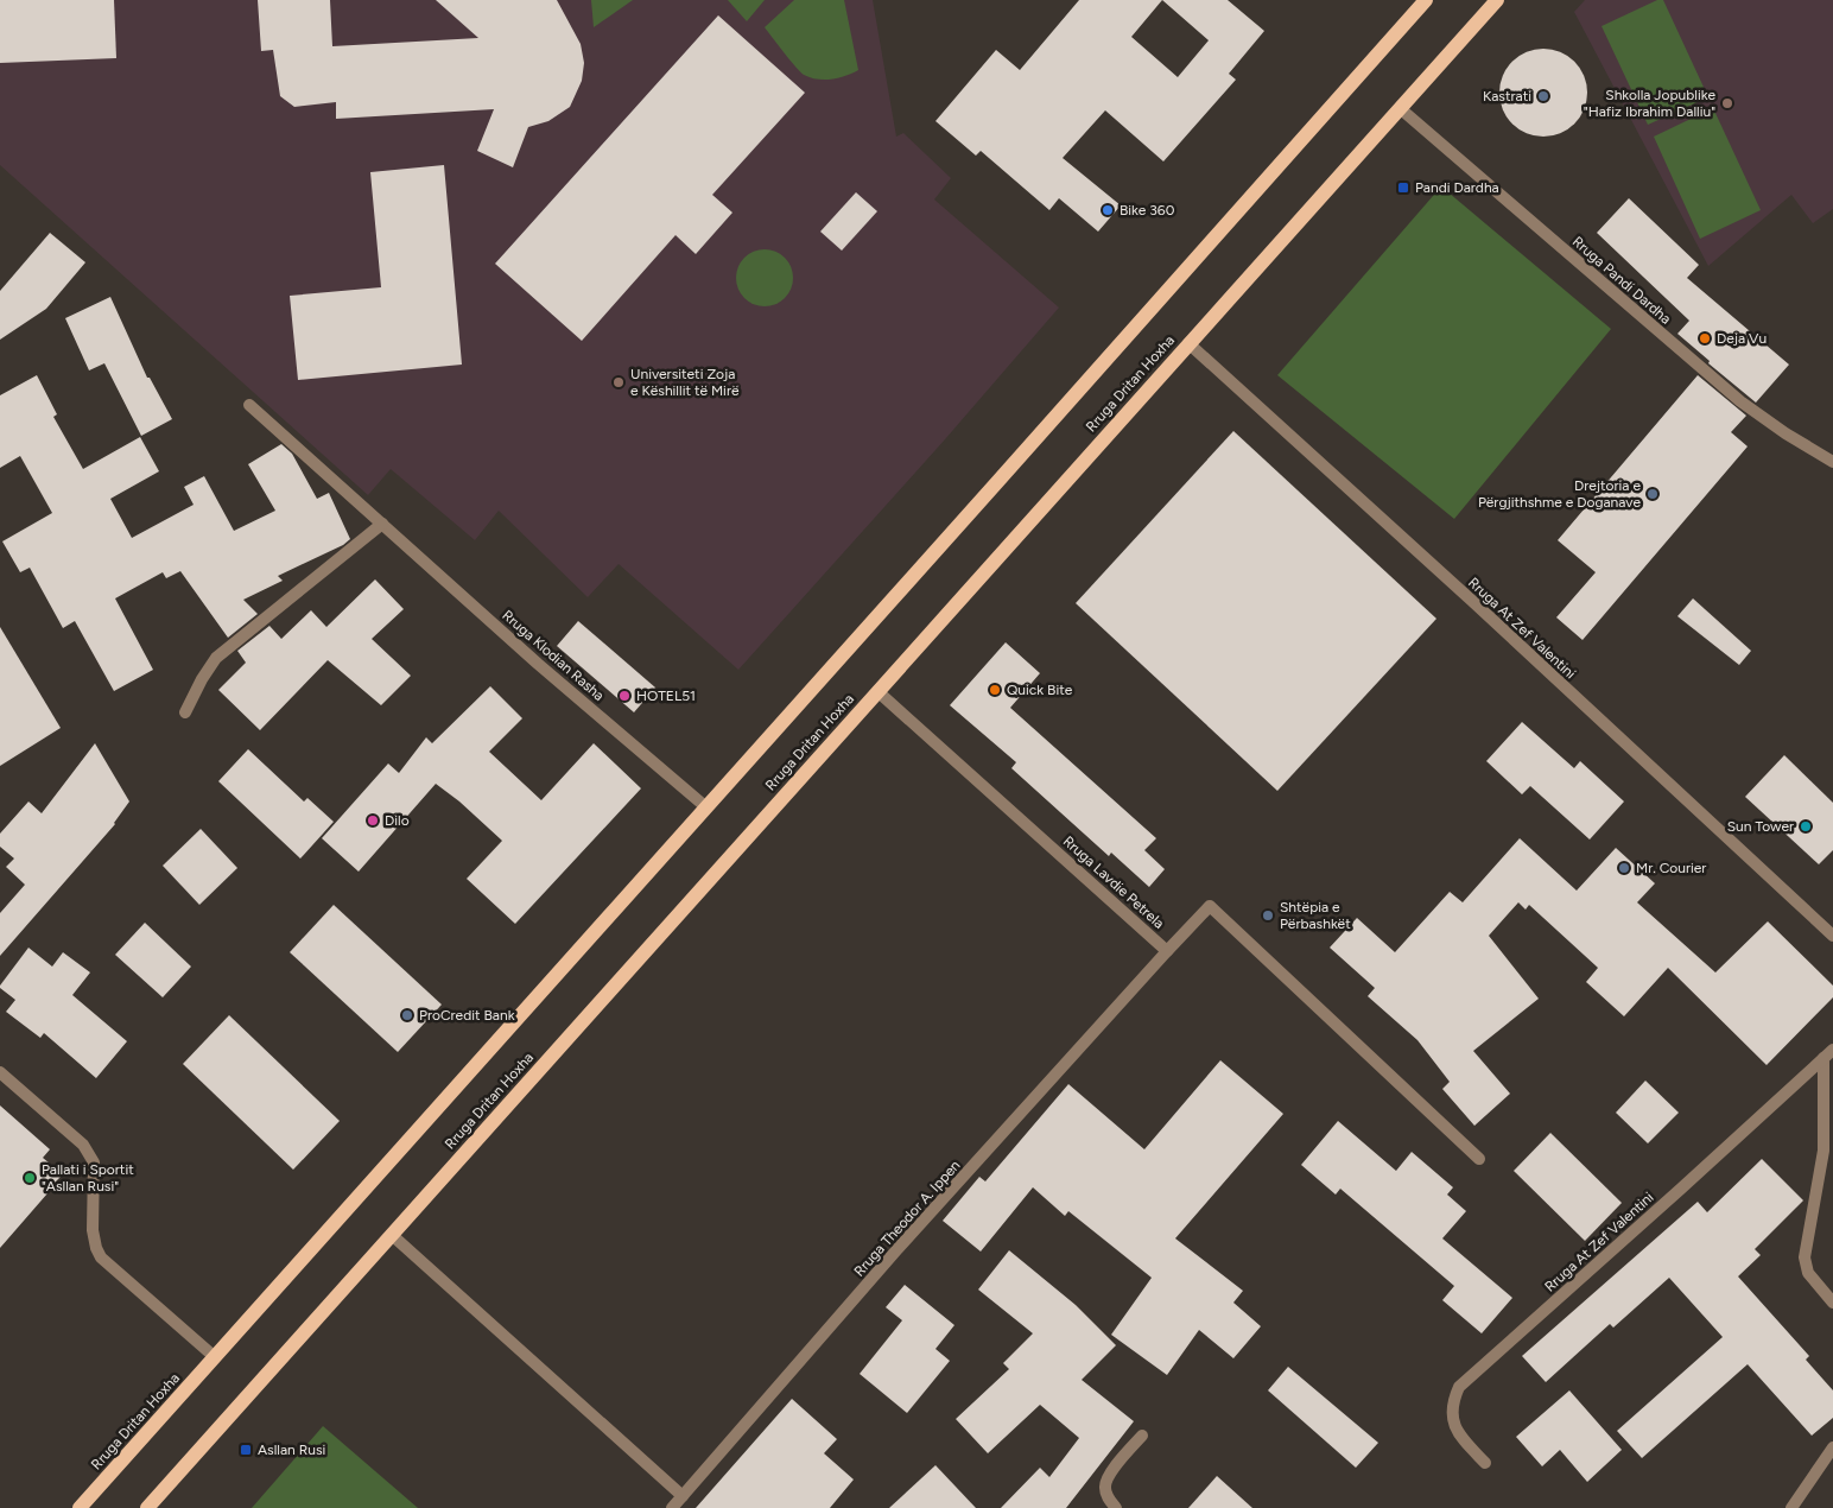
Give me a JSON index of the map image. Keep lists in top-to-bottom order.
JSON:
{
  "streets": {
    "main road": ["Rruga Dritan Hoxha"],
    "street": [
      "Rruga Pandi Dardha",
      "Rruga At Zef Valentini",
      "Rruga Klodian Rasha",
      "Rruga Lavdie Petrela",
      "Rruga Theodor A. Ippen"
    ]
  },
  "crossings": [
    ["Rruga Pandi Dardha", "Rruga Dritan Hoxha"],
    ["Rruga Dritan Hoxha", "Rruga At Zef Valentini"],
    ["Rruga Dritan Hoxha", "Rruga Klodian Rasha"],
    ["Rruga Dritan Hoxha", "Rruga Lavdie Petrela"],
    ["Rruga Lavdie Petrela", "Rruga Theodor A. Ippen"]
  ],
  "places": {
    "other": [
      "Kastrati",
      "Shkolla Jopublike \"Hafiz Ibrahim Dalliu\"",
      "Bike 360",
      "Deja Vu",
      "Universiteti Zoja e Këshillit të Mirë",
      "Drejtoria e Përgjithshme e Doganave",
      "Quick Bite",
      "HOTEL51",
      "Dilo",
      "Sun Tower",
      "Mr. Courier",
      "Shtëpia e Përbashkët",
      "ProCredit Bank",
      "Pallati i Sportit \"Asllan Rusi\""
    ],
    "transit": ["Pandi Dardha", "Asllan Rusi"]
  }
}
